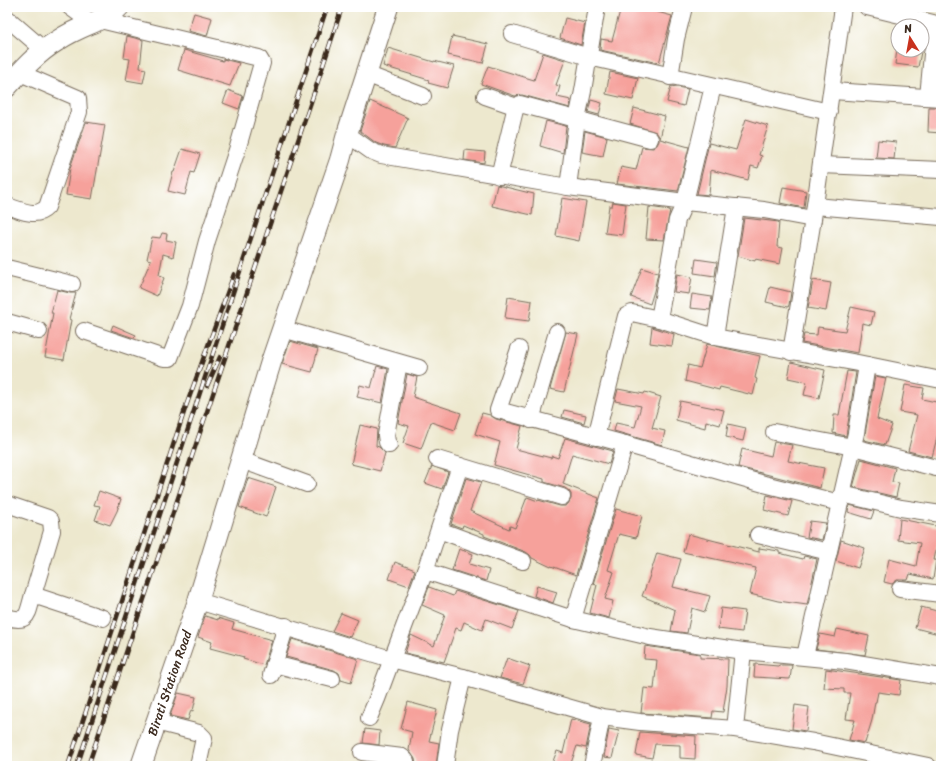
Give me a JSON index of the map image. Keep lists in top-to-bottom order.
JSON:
{
  "streets": {
    "street": ["Birati Station Road"]
  },
  "north": "top"
}
